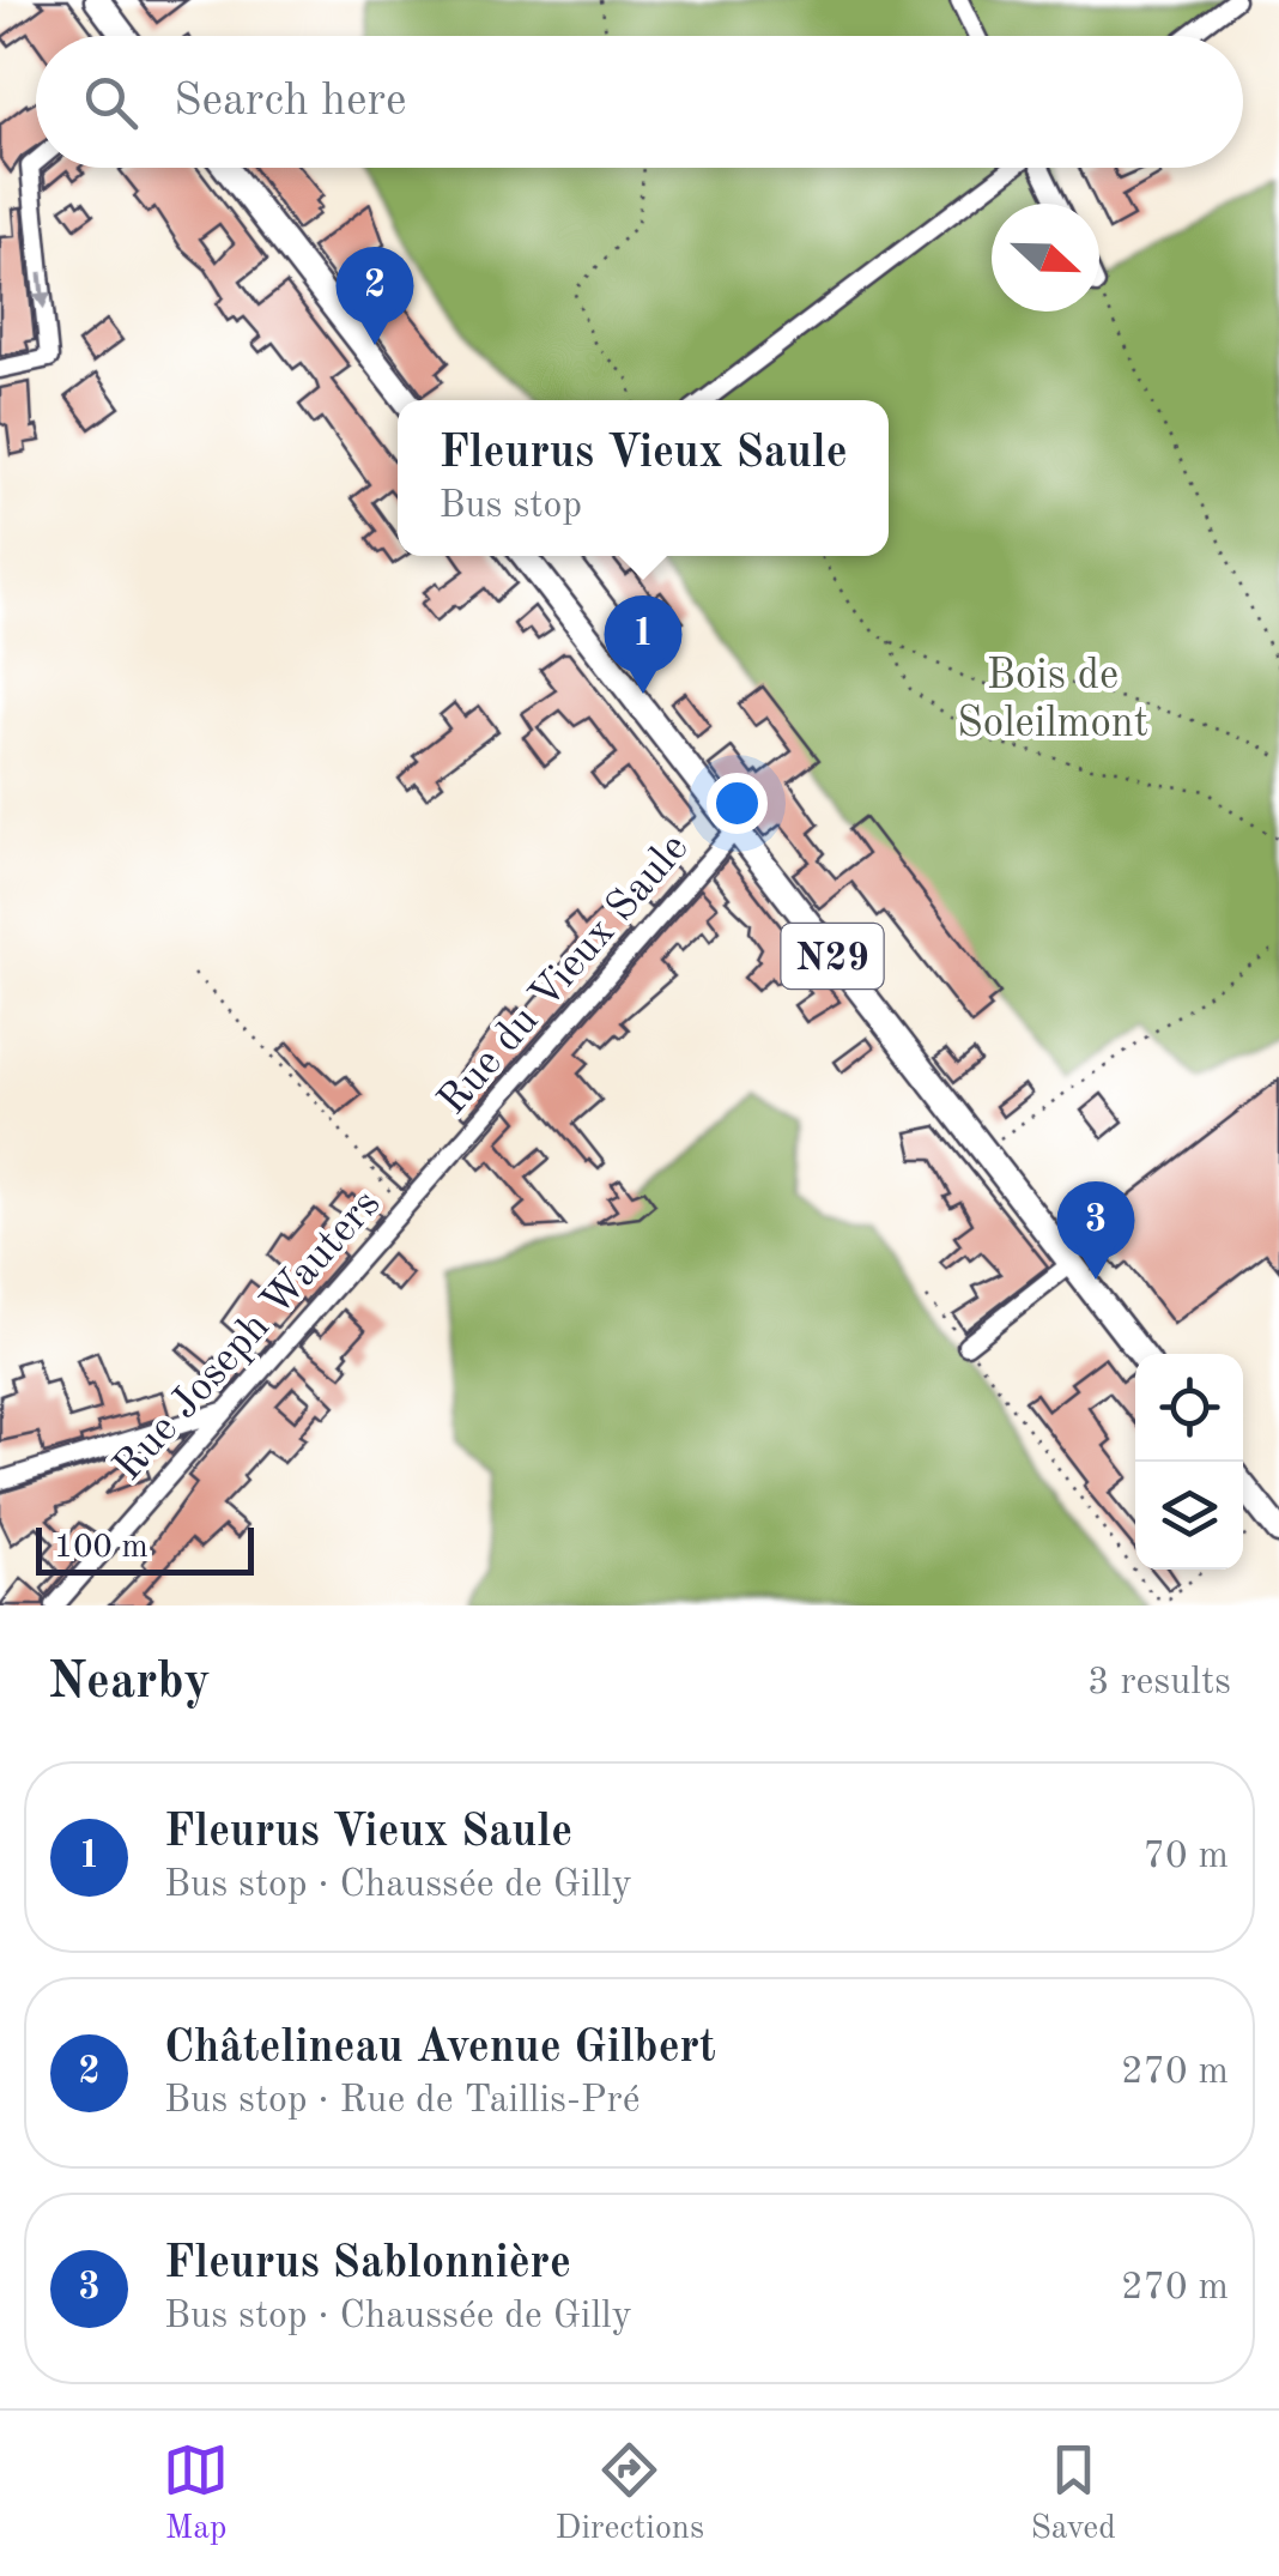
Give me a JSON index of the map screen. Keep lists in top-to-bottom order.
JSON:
{
  "streets": {
    "main road": ["N29"],
    "street": ["Rue du Vieux Saule", "Rue Joseph Wauters"]
  },
  "crossings": [
    ["N29", "Rue du Vieux Saule"],
    ["Rue du Vieux Saule", "Rue Joseph Wauters"]
  ],
  "parks": ["Bois de Soleilmont"],
  "scale_bar": "100 m",
  "north": "right",
  "page": {
    "search": "Search here",
    "pins": ["2", "1", "3"],
    "popup": ["Fleurus Vieux Saule", "Bus stop"],
    "scale": "100 m",
    "heading": ["Nearby", "3 results"],
    "list": [
      {
        "mark": "1",
        "name": "Fleurus Vieux Saule",
        "note": "Bus stop · Chaussée de Gilly",
        "value": "70 m"
      },
      {
        "mark": "2",
        "name": "Châtelineau Avenue Gilbert",
        "note": "Bus stop · Rue de Taillis-Pré",
        "value": "270 m"
      },
      {
        "mark": "3",
        "name": "Fleurus Sablonnière",
        "note": "Bus stop · Chaussée de Gilly",
        "value": "270 m"
      }
    ],
    "nav": ["Map", "Directions", "Saved"]
  }
}
